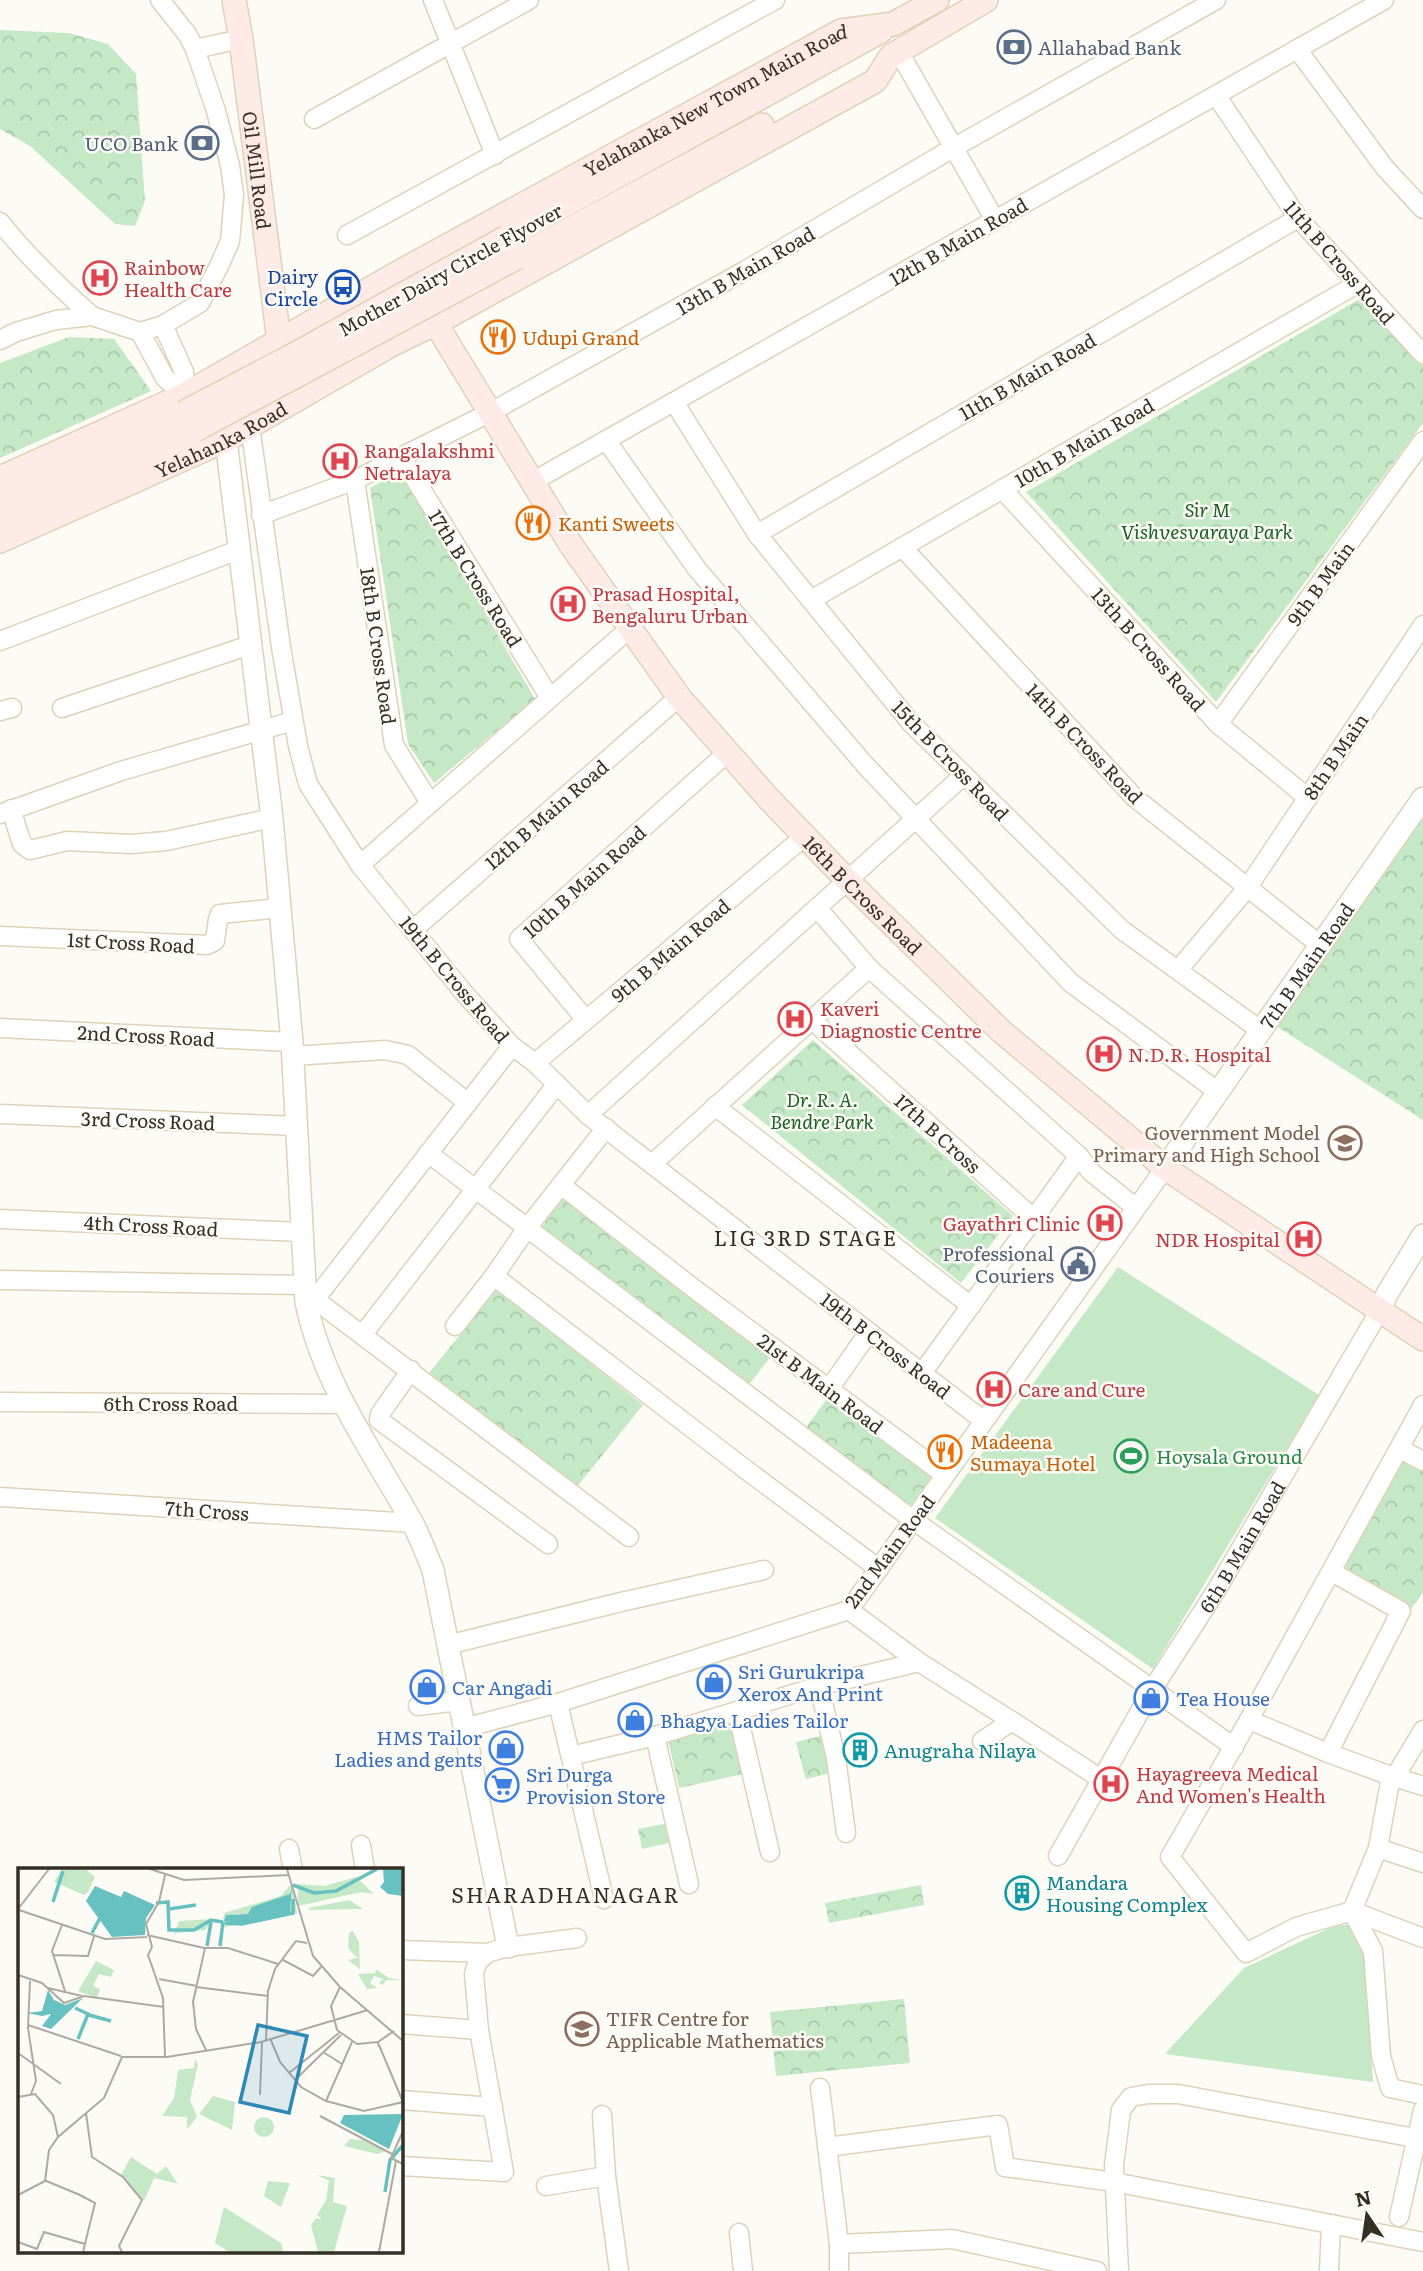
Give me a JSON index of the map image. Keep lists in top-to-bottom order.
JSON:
{
  "streets": {
    "main road": [
      "Yelahanka New Town Main Road",
      "Oil Mill Road",
      "Mother Dairy Circle Flyover",
      "Yelahanka Road",
      "16th B Cross Road"
    ],
    "street": [
      "12th B Main Road",
      "11th B Cross Road",
      "13th B Main Road",
      "11th B Main Road",
      "10th B Main Road",
      "17th B Cross Road",
      "9th B Main",
      "18th B Cross Road",
      "13th B Cross Road",
      "14th B Cross Road",
      "8th B Main",
      "15th B Cross Road",
      "1st Cross Road",
      "9th B Main Road",
      "7th B Main Road",
      "19th B Cross Road",
      "2nd Cross Road",
      "3rd Cross Road",
      "17th B Cross",
      "4th Cross Road",
      "21st B Main Road",
      "6th Cross Road",
      "7th Cross",
      "6th B Main Road",
      "2nd Main Road"
    ]
  },
  "crossings": [
    ["Yelahanka New Town Main Road", "Oil Mill Road"],
    ["Yelahanka New Town Main Road", "Mother Dairy Circle Flyover"],
    ["Yelahanka New Town Main Road", "16th B Cross Road"],
    ["Oil Mill Road", "Yelahanka Road"],
    ["12th B Main Road", "11th B Cross Road"],
    ["12th B Main Road", "15th B Cross Road"],
    ["12th B Main Road", "16th B Cross Road"],
    ["12th B Main Road", "19th B Cross Road"],
    ["11th B Cross Road", "11th B Main Road"],
    ["11th B Cross Road", "10th B Main Road"],
    ["13th B Main Road", "17th B Cross Road"],
    ["13th B Main Road", "18th B Cross Road"],
    ["13th B Main Road", "16th B Cross Road"],
    ["13th B Main Road", "19th B Cross Road"],
    ["11th B Main Road", "15th B Cross Road"],
    ["Yelahanka Road", "16th B Cross Road"],
    ["Yelahanka Road", "19th B Cross Road"],
    ["10th B Main Road", "13th B Cross Road"],
    ["10th B Main Road", "14th B Cross Road"],
    ["10th B Main Road", "15th B Cross Road"],
    ["10th B Main Road", "16th B Cross Road"],
    ["10th B Main Road", "9th B Main Road"],
    ["9th B Main", "13th B Cross Road"],
    ["13th B Cross Road", "8th B Main"],
    ["14th B Cross Road", "8th B Main"],
    ["14th B Cross Road", "7th B Main Road"],
    ["8th B Main", "15th B Cross Road"],
    ["15th B Cross Road", "7th B Main Road"],
    ["16th B Cross Road", "9th B Main Road"],
    ["16th B Cross Road", "7th B Main Road"],
    ["16th B Cross Road", "6th B Main Road"],
    ["16th B Cross Road", "2nd Main Road"],
    ["9th B Main Road", "19th B Cross Road"],
    ["7th B Main Road", "2nd Main Road"],
    ["19th B Cross Road", "2nd Main Road"],
    ["21st B Main Road", "2nd Main Road"]
  ],
  "districts": ["LIG 3RD STAGE", "SHARADHANAGAR"],
  "parks": ["Sir M Vishvesvaraya Park", "Dr. R. A. Bendre Park"],
  "places": {
    "bank": ["Allahabad Bank", "UCO Bank"],
    "hospital": [
      "Rainbow Health Care",
      "Rangalakshmi Netralaya",
      "Prasad Hospital, Bengaluru Urban",
      "Kaveri Diagnostic Centre",
      "N.D.R. Hospital",
      "Gayathri Clinic",
      "NDR Hospital",
      "Care and Cure",
      "Hayagreeva Medical And Women's Health"
    ],
    "bus stop": ["Dairy Circle"],
    "restaurant": ["Udupi Grand", "Kanti Sweets", "Madeena Sumaya Hotel"],
    "school or university": ["Government Model Primary and High School", "TIFR Centre for Applicable Mathematics"],
    "public building": ["Professional Couriers"],
    "sports": ["Hoysala Ground"],
    "shop": [
      "Sri Gurukripa Xerox And Print",
      "Car Angadi",
      "Tea House",
      "Bhagya Ladies Tailor",
      "HMS Tailor Ladies and gents"
    ],
    "building": ["Anugraha Nilaya", "Mandara Housing Complex"],
    "supermarket": ["Sri Durga Provision Store"]
  },
  "north": "top"
}
